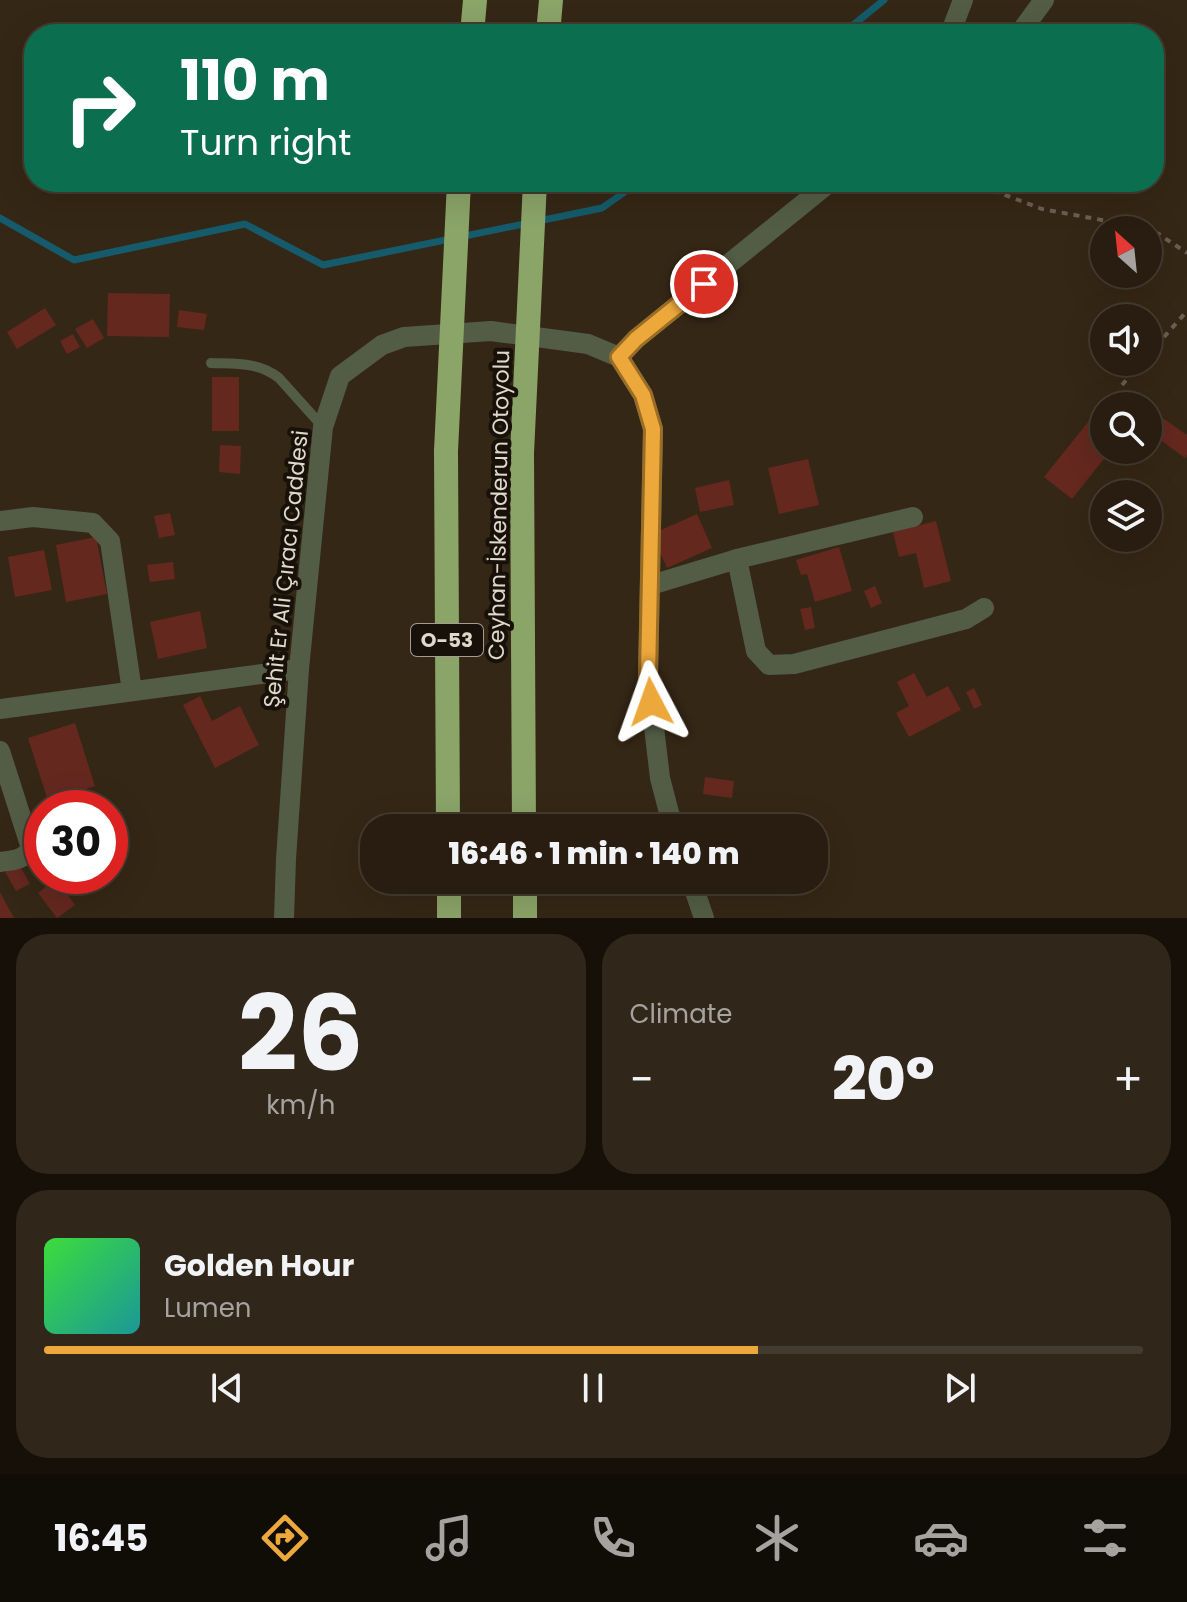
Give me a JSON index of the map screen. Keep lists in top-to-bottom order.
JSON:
{
  "streets": {
    "highway": ["Ceyhan-İskenderun Otoyolu", "O-53"],
    "street": ["Şehit Er Ali Çıracı Caddesi"]
  },
  "north": "top left",
  "page": {
    "turn": ["110 m", "Turn right"],
    "limit": "30",
    "trip": "16:46 · 1 min · 140 m",
    "tile": [
      ["26", "km/h"],
      "Climate"
    ],
    "heat": ["−", "20°", "+"],
    "song": ["Golden Hour", "Lumen"],
    "tabs": "16:45"
  }
}
